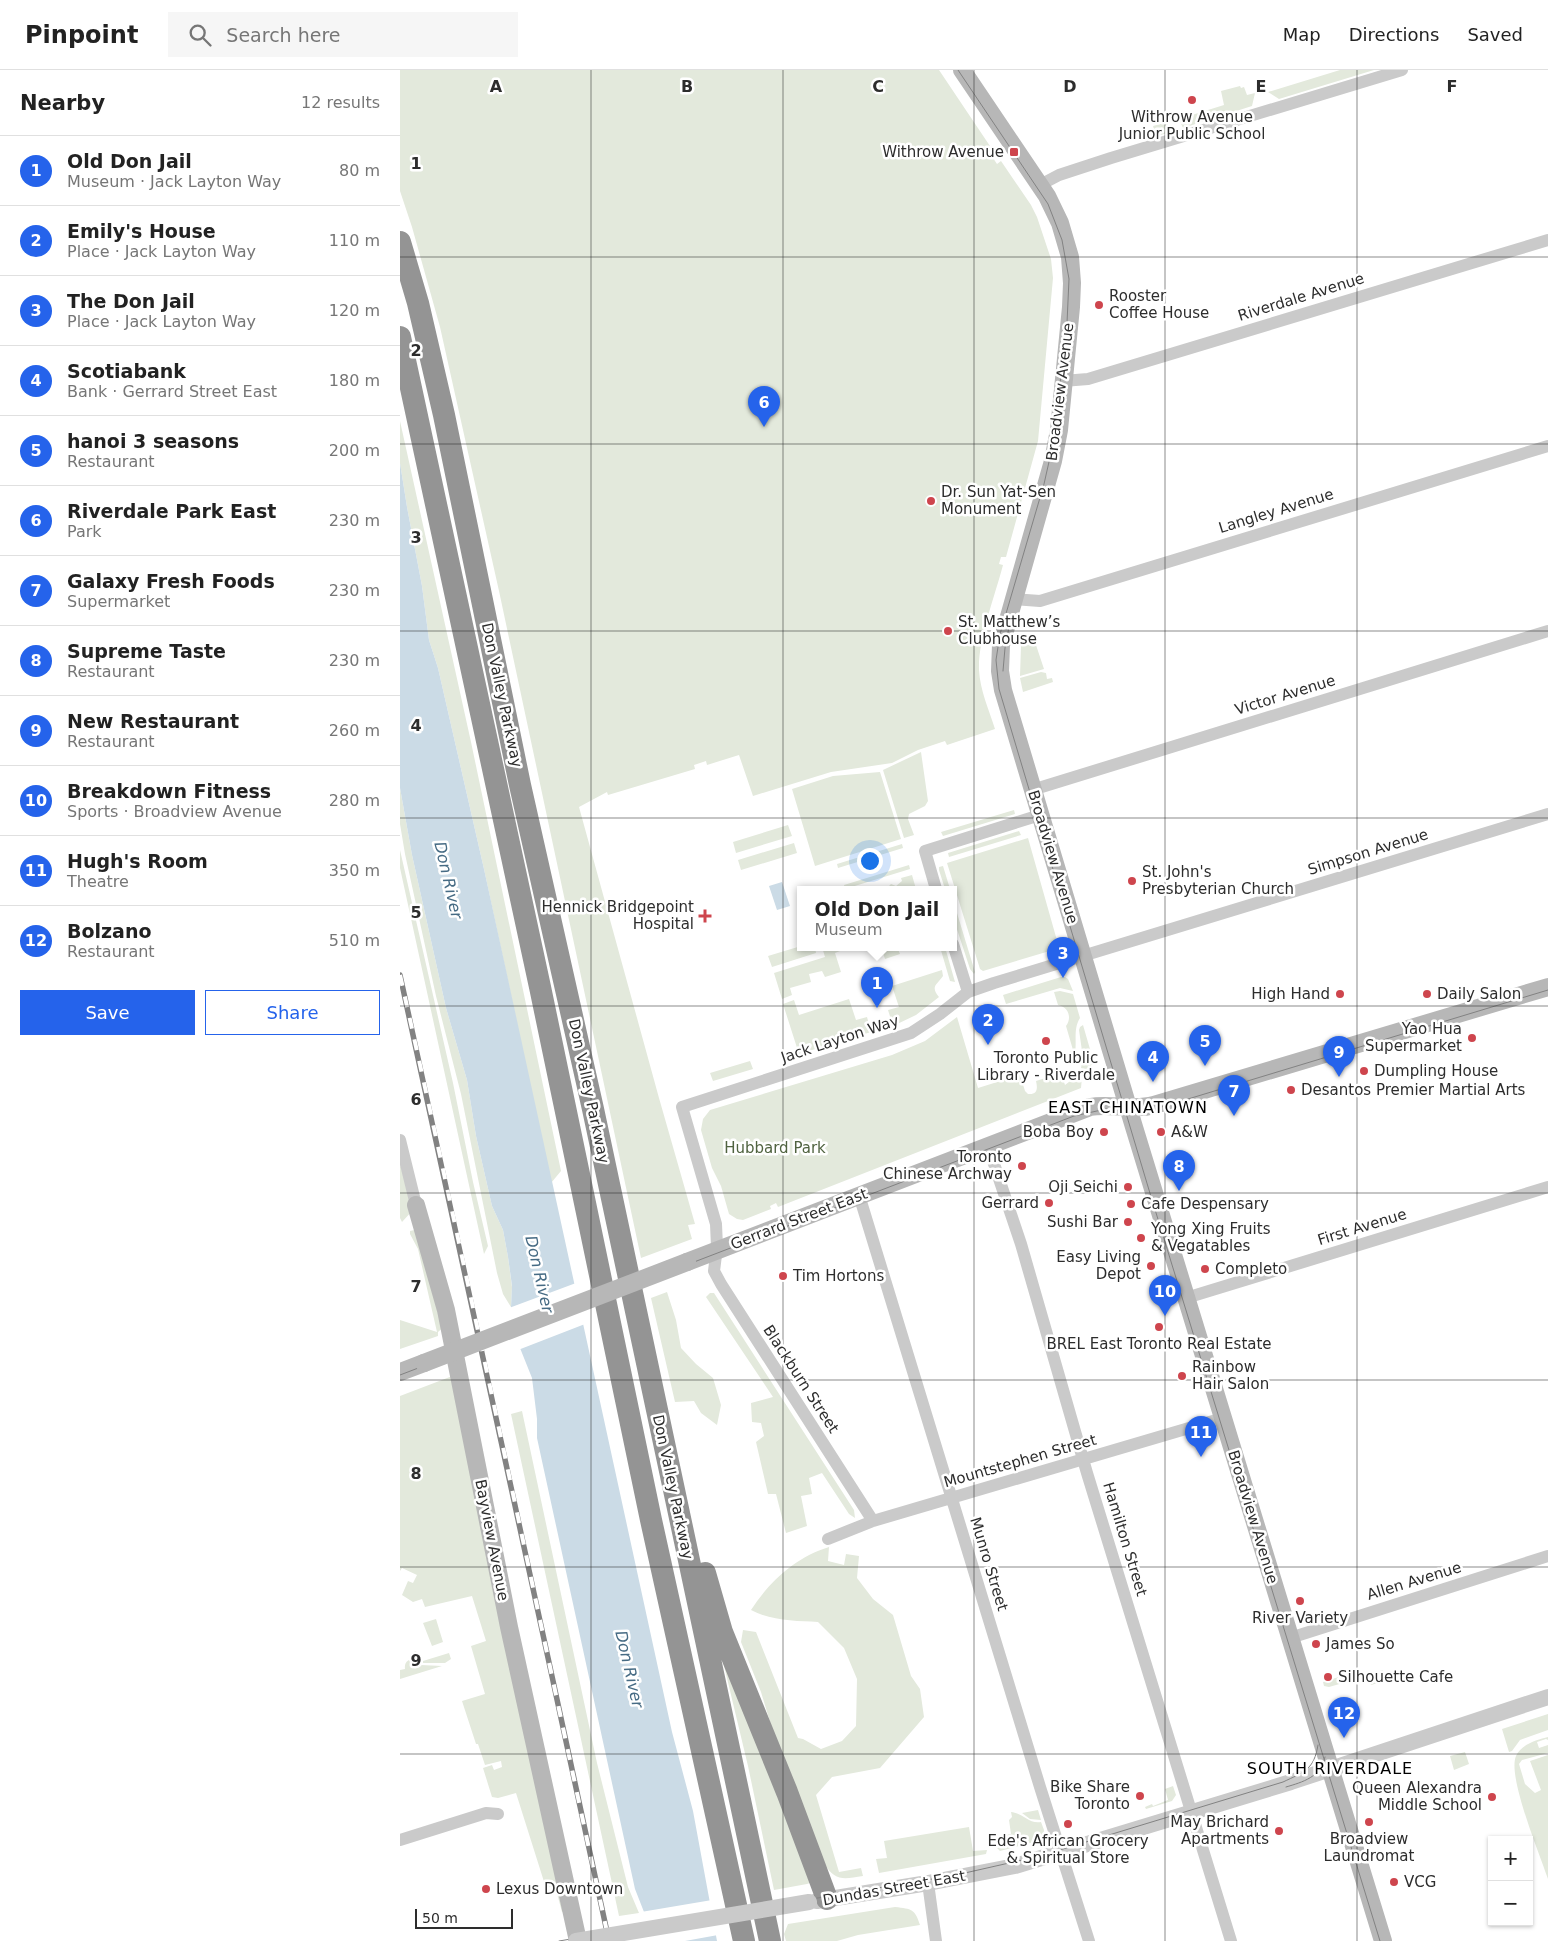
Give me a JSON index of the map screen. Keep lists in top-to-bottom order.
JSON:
{
  "streets": {
    "highway": ["Don Valley Parkway"],
    "main road": ["Broadview Avenue", "Gerrard Street East", "Bayview Avenue"],
    "street": [
      "Riverdale Avenue",
      "Langley Avenue",
      "Victor Avenue",
      "Simpson Avenue",
      "Jack Layton Way",
      "First Avenue",
      "Blackburn Street",
      "Mountstephen Street",
      "Hamilton Street",
      "Munro Street",
      "Allen Avenue",
      "Dundas Street East"
    ]
  },
  "crossings": [
    ["Riverdale Avenue", "Broadview Avenue"],
    ["Broadview Avenue", "Langley Avenue"],
    ["Broadview Avenue", "Victor Avenue"],
    ["Broadview Avenue", "Simpson Avenue"],
    ["Broadview Avenue", "Jack Layton Way"],
    ["Broadview Avenue", "Gerrard Street East"],
    ["Broadview Avenue", "First Avenue"],
    ["Broadview Avenue", "Mountstephen Street"],
    ["Broadview Avenue", "Allen Avenue"],
    ["Broadview Avenue", "Dundas Street East"],
    ["Simpson Avenue", "Jack Layton Way"],
    ["Jack Layton Way", "Blackburn Street"],
    ["Gerrard Street East", "Blackburn Street"],
    ["Gerrard Street East", "Hamilton Street"],
    ["Gerrard Street East", "Munro Street"],
    ["Blackburn Street", "Mountstephen Street"],
    ["Mountstephen Street", "Hamilton Street"],
    ["Mountstephen Street", "Munro Street"],
    ["Hamilton Street", "Dundas Street East"],
    ["Bayview Avenue", "Dundas Street East"],
    ["Munro Street", "Dundas Street East"]
  ],
  "districts": ["EAST CHINATOWN", "SOUTH RIVERDALE"],
  "water": ["Don River"],
  "parks": ["Hubbard Park"],
  "places": {
    "other": [
      "Withrow Avenue Junior Public School",
      "Rooster Coffee House",
      "Dr. Sun Yat-Sen Monument",
      "St. Matthew’s Clubhouse",
      "St. John's Presbyterian Church",
      "High Hand",
      "Daily Salon",
      "Yao Hua Supermarket",
      "Toronto Public Library - Riverdale",
      "Dumpling House",
      "Desantos Premier Martial Arts",
      "Boba Boy",
      "A&W",
      "Toronto Chinese Archway",
      "Oji Seichi",
      "Gerrard",
      "Cafe Despensary",
      "Sushi Bar",
      "Yong Xing Fruits & Vegatables",
      "Easy Living Depot",
      "Completo",
      "Tim Hortons",
      "BREL East Toronto Real Estate",
      "Rainbow Hair Salon",
      "River Variety",
      "James So",
      "Silhouette Cafe",
      "Bike Share Toronto",
      "Queen Alexandra Middle School",
      "Broadview Laundromat",
      "Ede's African Grocery & Spiritual Store",
      "May Brichard Apartments",
      "VCG",
      "Lexus Downtown"
    ],
    "transit": ["Withrow Avenue"],
    "health": ["Hennick Bridgepoint Hospital"]
  },
  "scale_bar": "50 m",
  "page": {
    "header": "Pinpoint",
    "search": "Search here",
    "nav": ["Map", "Directions", "Saved"],
    "heading": ["Nearby", "12 results"],
    "list": [
      {
        "mark": "1",
        "name": "Old Don Jail",
        "note": "Museum · Jack Layton Way",
        "value": "80 m"
      },
      {
        "mark": "2",
        "name": "Emily's House",
        "note": "Place · Jack Layton Way",
        "value": "110 m"
      },
      {
        "mark": "3",
        "name": "The Don Jail",
        "note": "Place · Jack Layton Way",
        "value": "120 m"
      },
      {
        "mark": "4",
        "name": "Scotiabank",
        "note": "Bank · Gerrard Street East",
        "value": "180 m"
      },
      {
        "mark": "5",
        "name": "hanoi 3 seasons",
        "note": "Restaurant",
        "value": "200 m"
      },
      {
        "mark": "6",
        "name": "Riverdale Park East",
        "note": "Park",
        "value": "230 m"
      },
      {
        "mark": "7",
        "name": "Galaxy Fresh Foods",
        "note": "Supermarket",
        "value": "230 m"
      },
      {
        "mark": "8",
        "name": "Supreme Taste",
        "note": "Restaurant",
        "value": "230 m"
      },
      {
        "mark": "9",
        "name": "New Restaurant",
        "note": "Restaurant",
        "value": "260 m"
      },
      {
        "mark": "10",
        "name": "Breakdown Fitness",
        "note": "Sports · Broadview Avenue",
        "value": "280 m"
      },
      {
        "mark": "11",
        "name": "Hugh's Room",
        "note": "Theatre",
        "value": "350 m"
      },
      {
        "mark": "12",
        "name": "Bolzano",
        "note": "Restaurant",
        "value": "510 m"
      }
    ],
    "pins": [
      "6",
      "3",
      "1",
      "2",
      "5",
      "9",
      "4",
      "7",
      "8",
      "10",
      "11",
      "12"
    ],
    "popup": ["Old Don Jail", "Museum"],
    "buttons": ["Save", "Share"],
    "map_buttons": ["+", "−"],
    "scale": "50 m"
  },
  "grid": {
    "columns": [
      "A",
      "B",
      "C",
      "D",
      "E",
      "F"
    ],
    "rows": [
      "1",
      "2",
      "3",
      "4",
      "5",
      "6",
      "7",
      "8",
      "9"
    ]
  }
}
